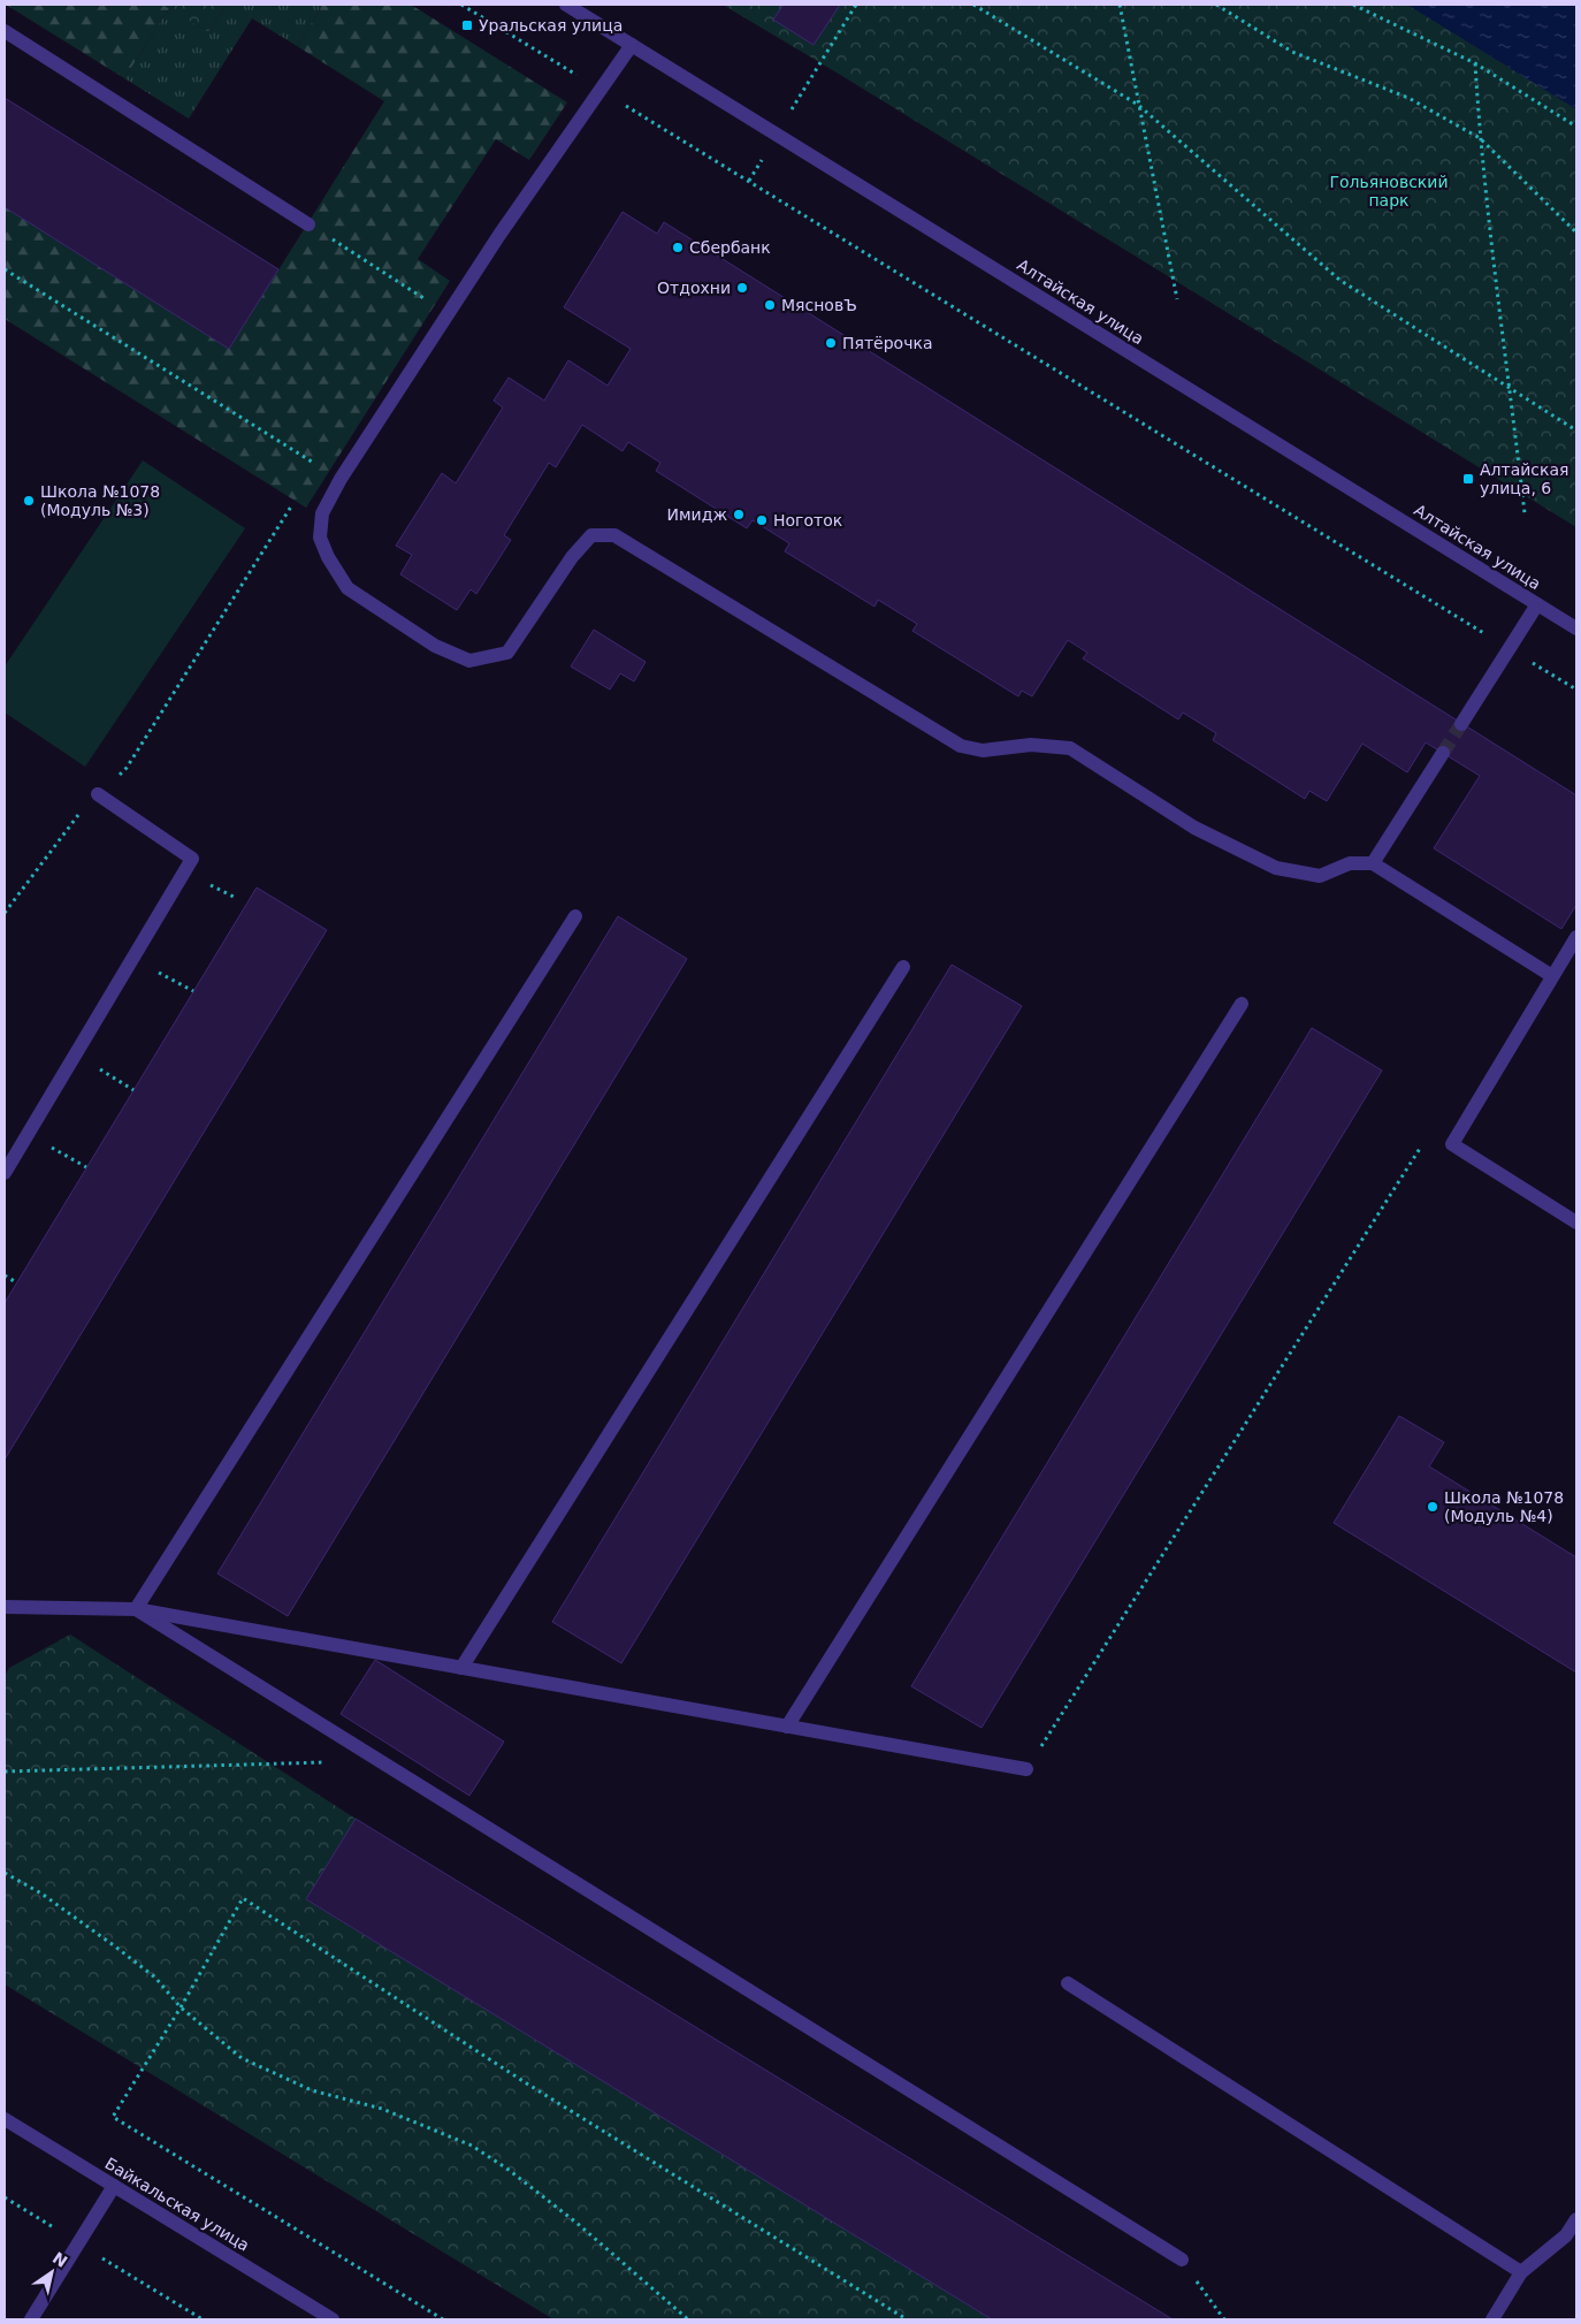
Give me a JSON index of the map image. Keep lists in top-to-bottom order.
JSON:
{
  "streets": {
    "street": ["Алтайская улица", "Байкальская улица"]
  },
  "parks": ["Гольяновcкий парк"],
  "places": {
    "transit": ["Уральская улица", "Алтайская улица, 6"],
    "other": [
      "Сбербанк",
      "Отдохни",
      "МясновЪ",
      "Пятёрочка",
      "Школа №1078 (Модуль №3)",
      "Имидж",
      "Ноготок",
      "Школа №1078 (Модуль №4)"
    ]
  },
  "north": "top right"
}
